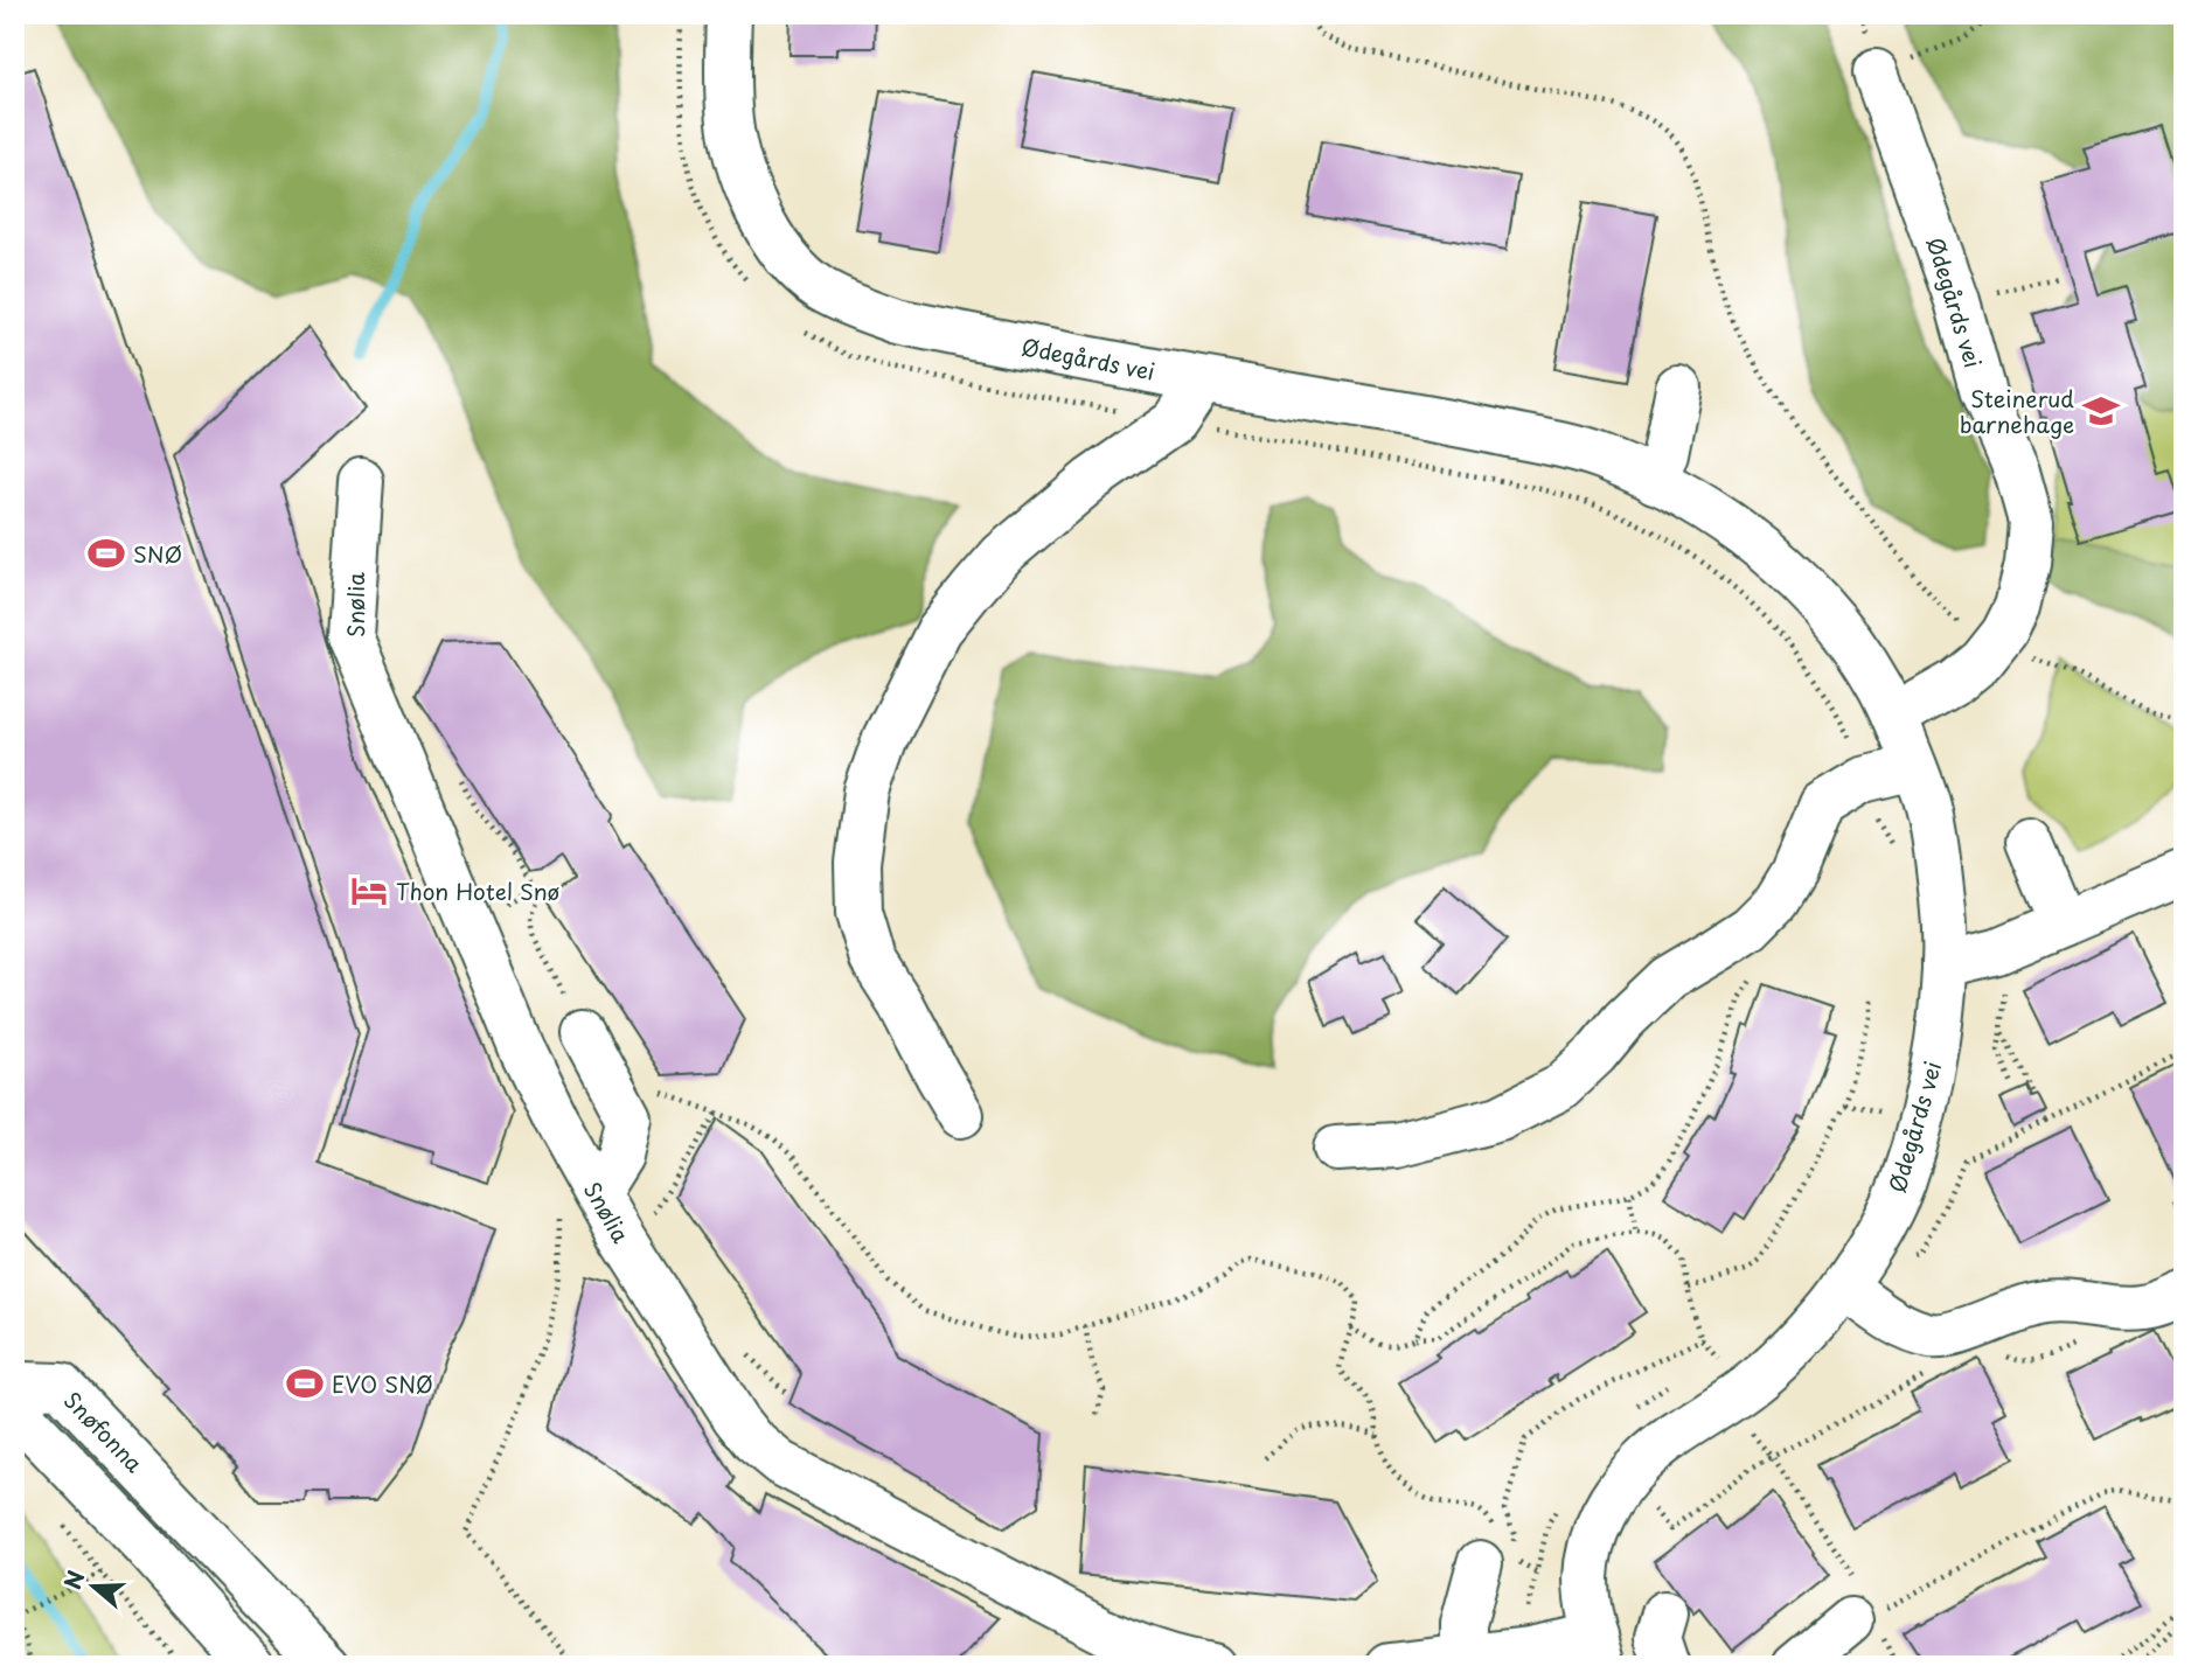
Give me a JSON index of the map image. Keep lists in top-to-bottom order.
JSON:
{
  "streets": {
    "street": ["Ødegårds vei", "Snølia", "Snøfonna"]
  },
  "places": {
    "school or university": ["Steinerud barnehage"],
    "sports": ["SNØ", "EVO SNØ"],
    "hotel": ["Thon Hotel Snø"]
  },
  "north": "left"
}
